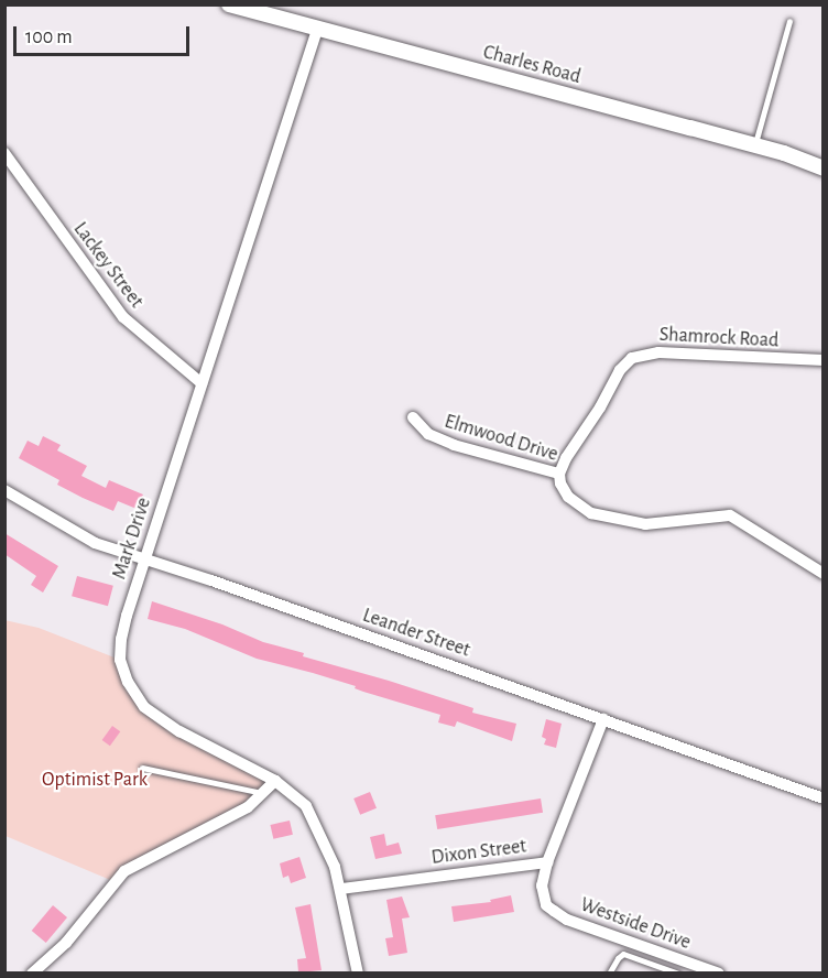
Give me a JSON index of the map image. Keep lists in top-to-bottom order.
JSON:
{
  "streets": {
    "street": [
      "Charles Road",
      "Lackey Street",
      "Shamrock Road",
      "Elmwood Drive",
      "Mark Drive",
      "Leander Street",
      "Dixon Street",
      "Westside Drive"
    ]
  },
  "crossings": [
    ["Charles Road", "Mark Drive"],
    ["Lackey Street", "Mark Drive"],
    ["Shamrock Road", "Elmwood Drive"],
    ["Mark Drive", "Leander Street"],
    ["Mark Drive", "Dixon Street"],
    ["Leander Street", "Dixon Street"],
    ["Dixon Street", "Westside Drive"]
  ],
  "parks": ["Optimist Park"],
  "scale_bar": "100 m"
}
